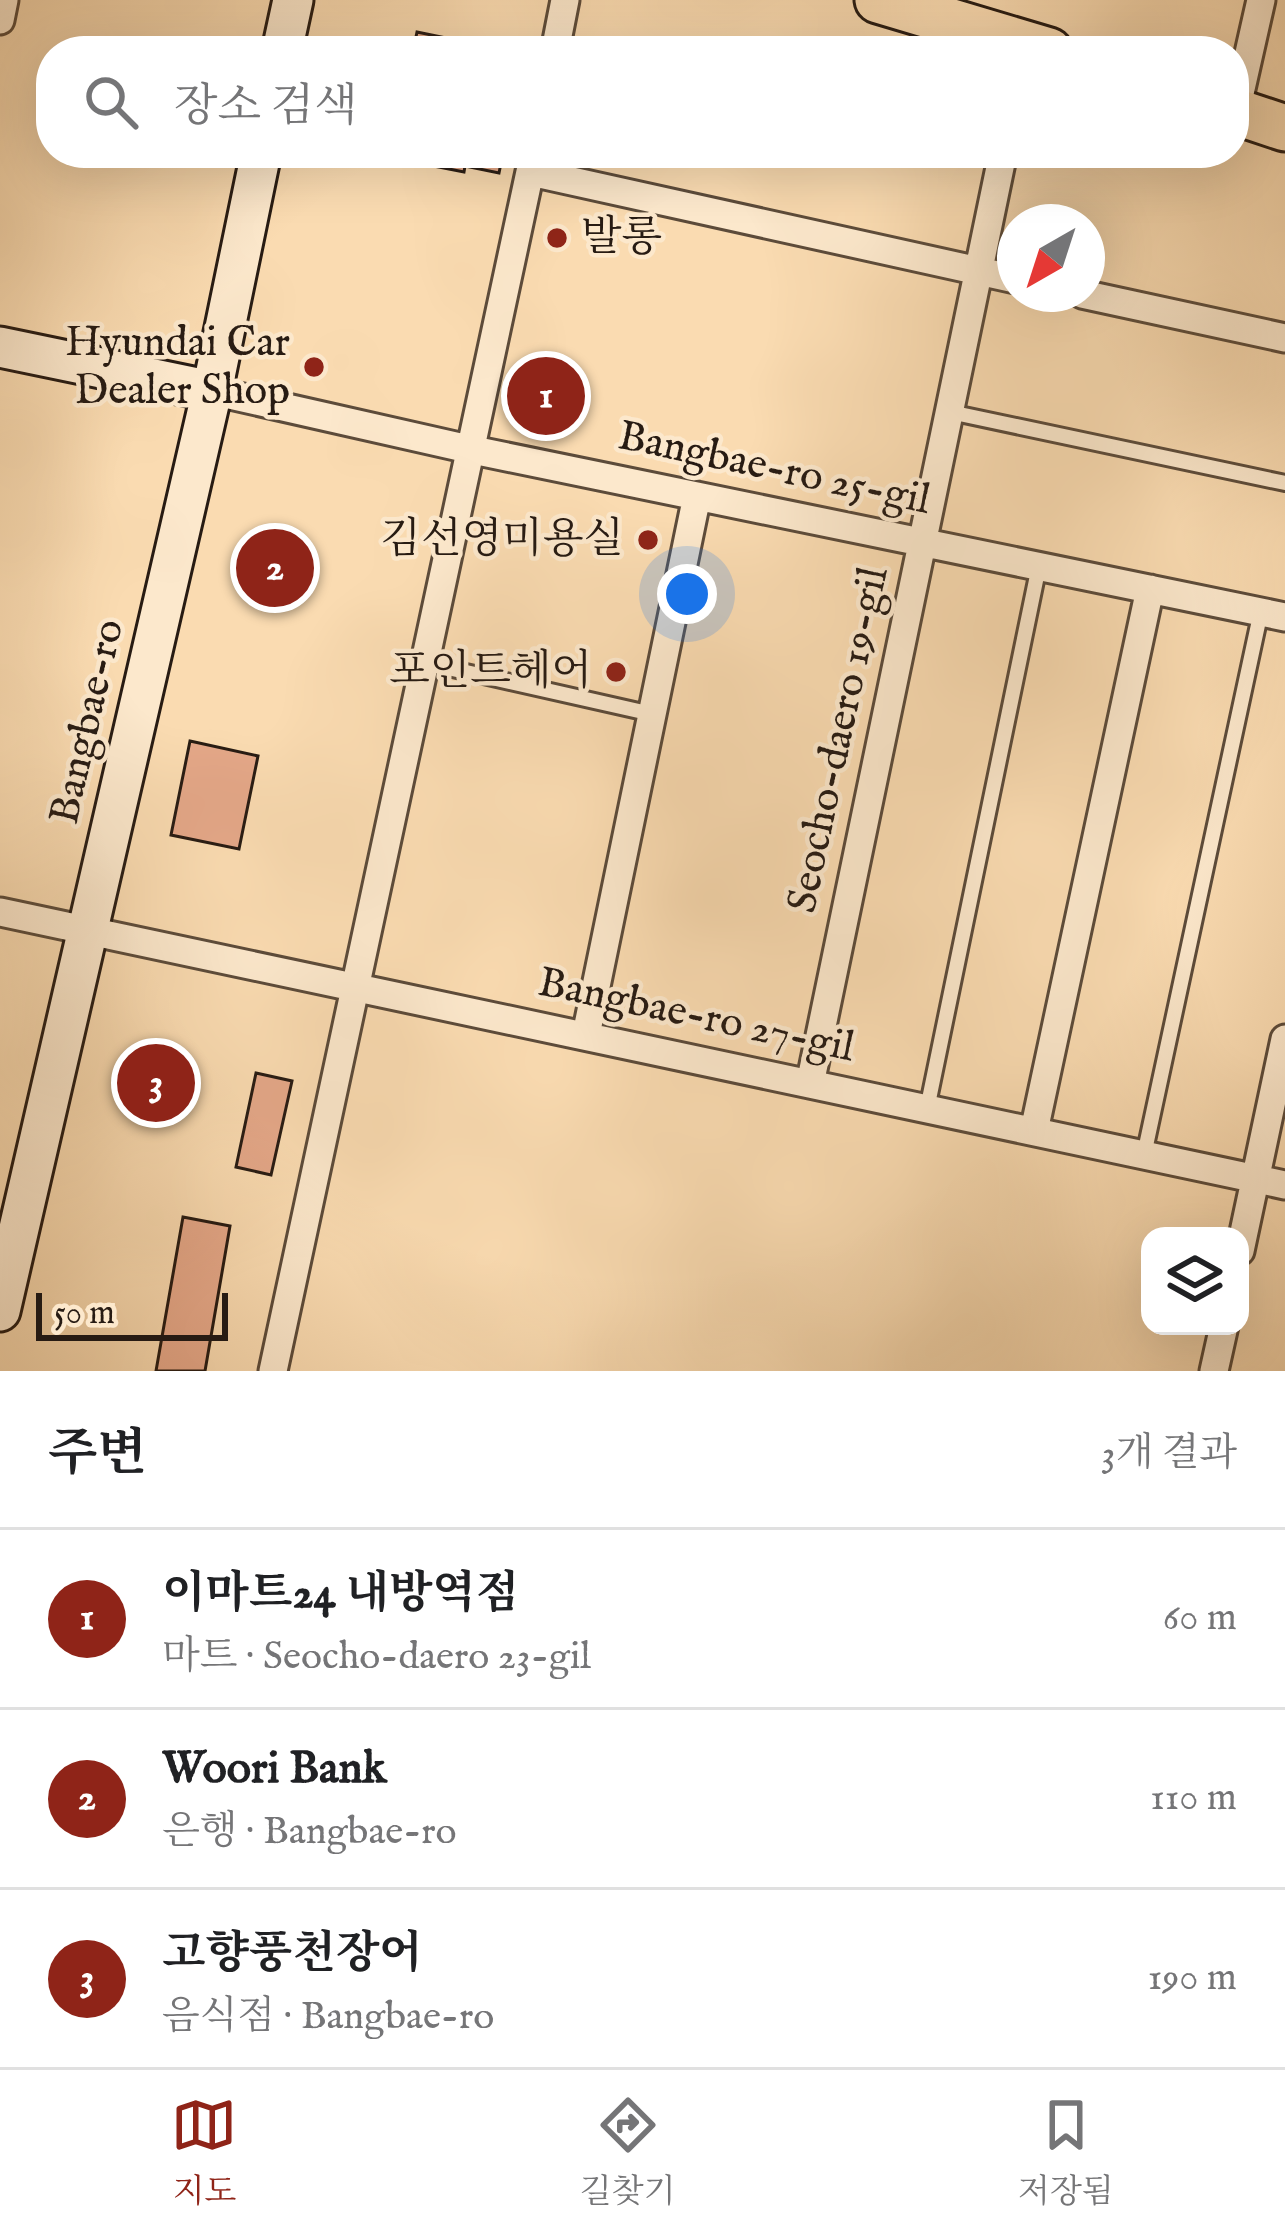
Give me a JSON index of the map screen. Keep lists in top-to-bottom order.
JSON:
{
  "streets": {
    "main road": ["Bangbae-ro"],
    "street": ["Bangbae-ro 25-gil", "Seocho-daero 19-gil", "Bangbae-ro 27-gil"]
  },
  "crossings": [
    ["Bangbae-ro 25-gil", "Bangbae-ro"],
    ["Bangbae-ro 25-gil", "Seocho-daero 19-gil"],
    ["Bangbae-ro 25-gil", "Bangbae-ro 27-gil"],
    ["Bangbae-ro", "Bangbae-ro 27-gil"],
    ["Seocho-daero 19-gil", "Bangbae-ro 27-gil"]
  ],
  "places": [
    "발롱",
    "Hyundai Car Dealer Shop",
    "김선영미용실",
    "포인트헤어"
  ],
  "scale_bar": "50 m",
  "north": "bottom left",
  "page": {
    "search": "장소 검색",
    "pins": ["1", "2", "3"],
    "scale": "50 m",
    "heading": ["주변", "3개 결과"],
    "list": [
      {
        "mark": "1",
        "name": "이마트24 내방역점",
        "note": "마트 · Seocho-daero 23-gil",
        "value": "60 m"
      },
      {
        "mark": "2",
        "name": "Woori Bank",
        "note": "은행 · Bangbae-ro",
        "value": "110 m"
      },
      {
        "mark": "3",
        "name": "고향풍천장어",
        "note": "음식점 · Bangbae-ro",
        "value": "190 m"
      }
    ],
    "nav": ["지도", "길찾기", "저장됨"]
  }
}
